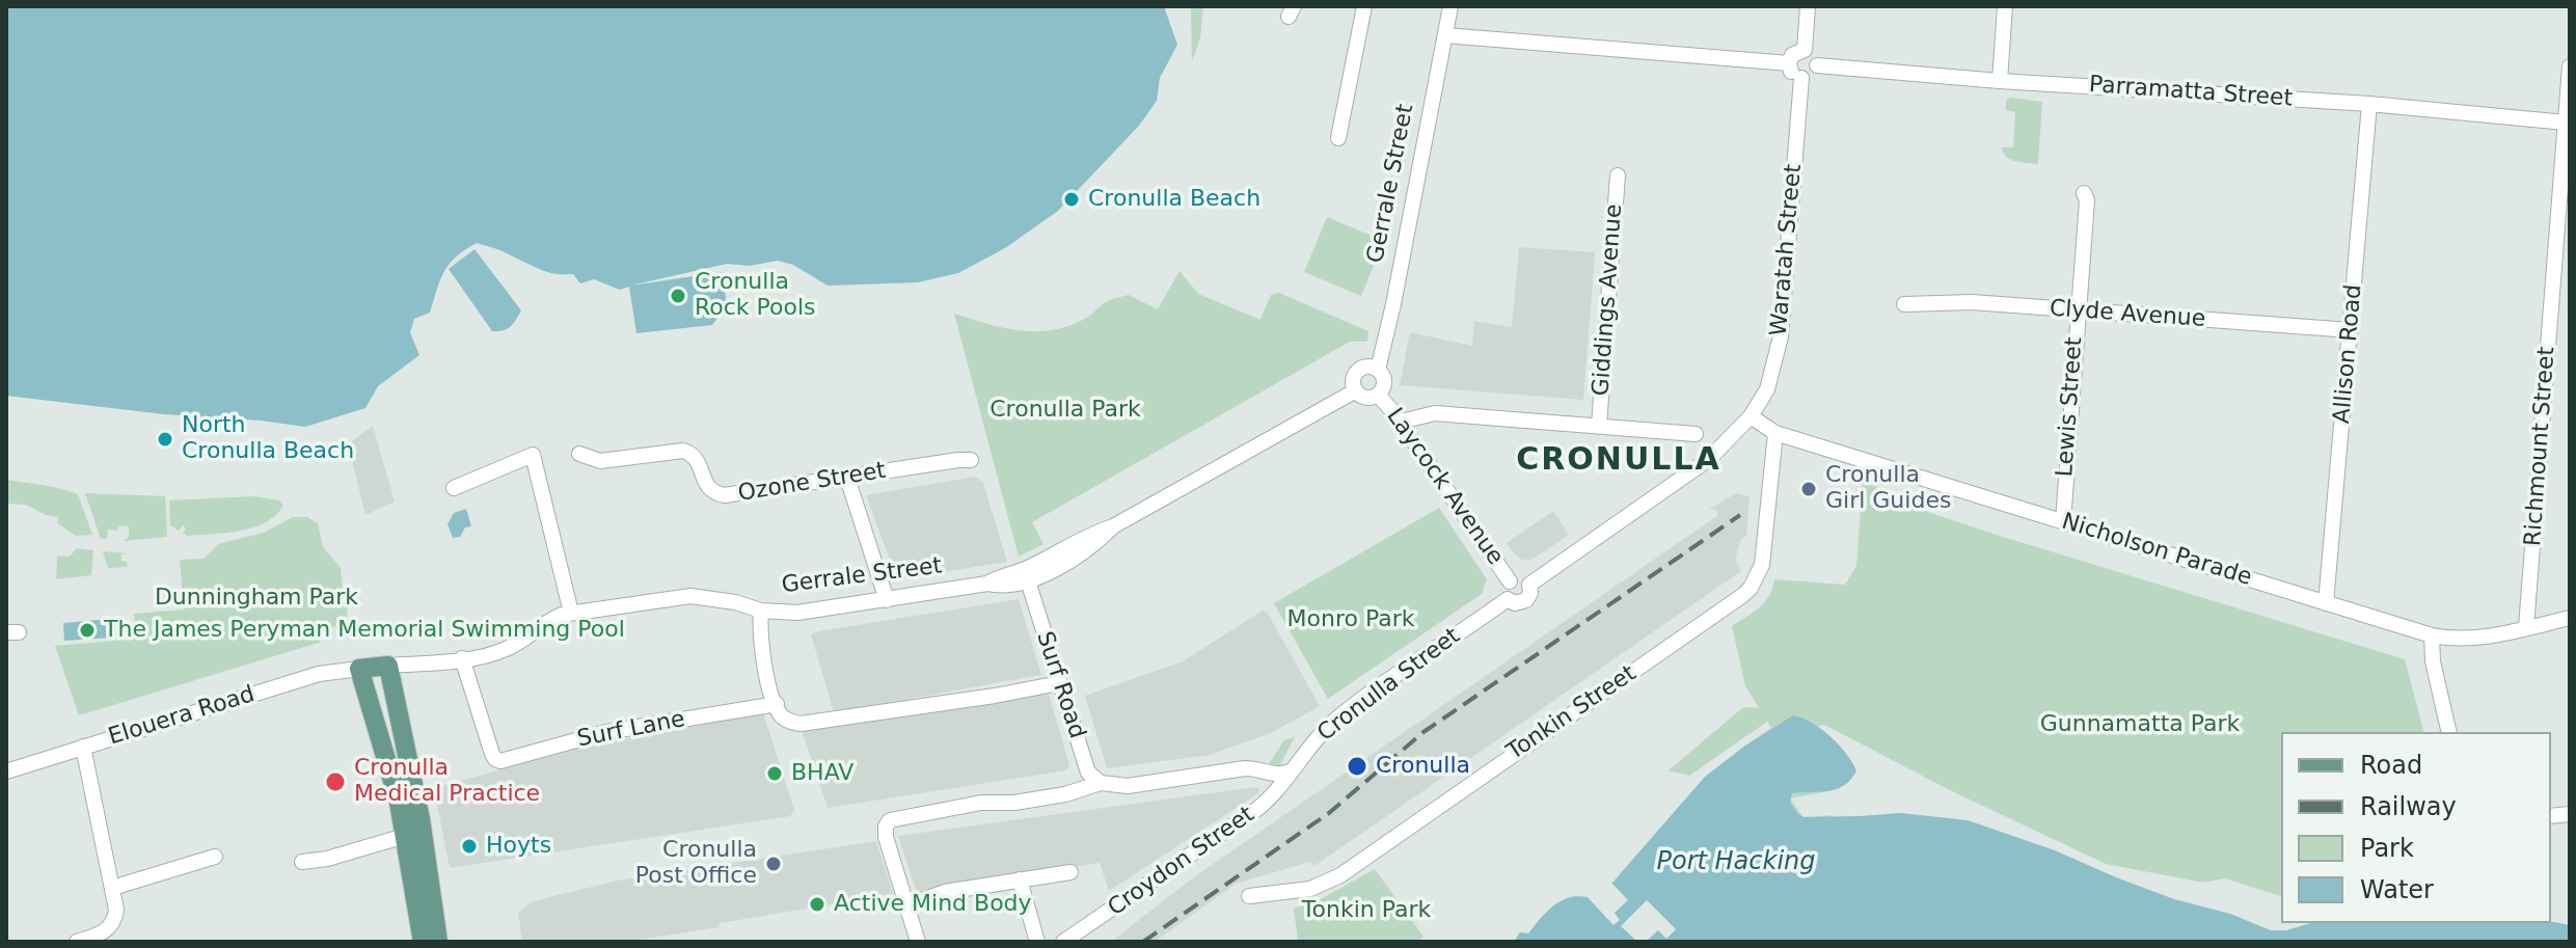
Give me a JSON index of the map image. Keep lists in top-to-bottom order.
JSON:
{
  "streets": {
    "main road": ["Gerrale Street"],
    "street": [
      "Parramatta Street",
      "Waratah Street",
      "Giddings Avenue",
      "Clyde Avenue",
      "Allison Road",
      "Lewis Street",
      "Richmount Street",
      "Ozone Street",
      "Laycock Avenue",
      "Nicholson Parade",
      "Surf Road",
      "Cronulla Street",
      "Tonkin Street",
      "Elouera Road",
      "Surf Lane",
      "Croydon Street"
    ]
  },
  "crossings": [
    ["Parramatta Street", "Waratah Street"],
    ["Parramatta Street", "Allison Road"],
    ["Parramatta Street", "Richmount Street"],
    ["Gerrale Street", "Laycock Avenue"],
    ["Gerrale Street", "Surf Road"],
    ["Gerrale Street", "Elouera Road"],
    ["Gerrale Street", "Surf Lane"],
    ["Waratah Street", "Nicholson Parade"],
    ["Clyde Avenue", "Allison Road"],
    ["Clyde Avenue", "Lewis Street"],
    ["Allison Road", "Nicholson Parade"],
    ["Lewis Street", "Nicholson Parade"],
    ["Richmount Street", "Nicholson Parade"],
    ["Laycock Avenue", "Cronulla Street"],
    ["Nicholson Parade", "Tonkin Street"],
    ["Cronulla Street", "Croydon Street"]
  ],
  "districts": ["CRONULLA"],
  "water": ["Port Hacking"],
  "parks": [
    "Cronulla Park",
    "Dunningham Park",
    "Monro Park",
    "Gunnamatta Park",
    "Tonkin Park"
  ],
  "places": [
    "Cronulla Beach",
    "Cronulla Rock Pools",
    "North Cronulla Beach",
    "Cronulla Girl Guides",
    "The James Peryman Memorial Swimming Pool",
    "Cronulla",
    "BHAV",
    "Cronulla Medical Practice",
    "Hoyts",
    "Cronulla Post Office",
    "Active Mind Body"
  ],
  "legend": [
    "Road",
    "Railway",
    "Park",
    "Water"
  ]
}
